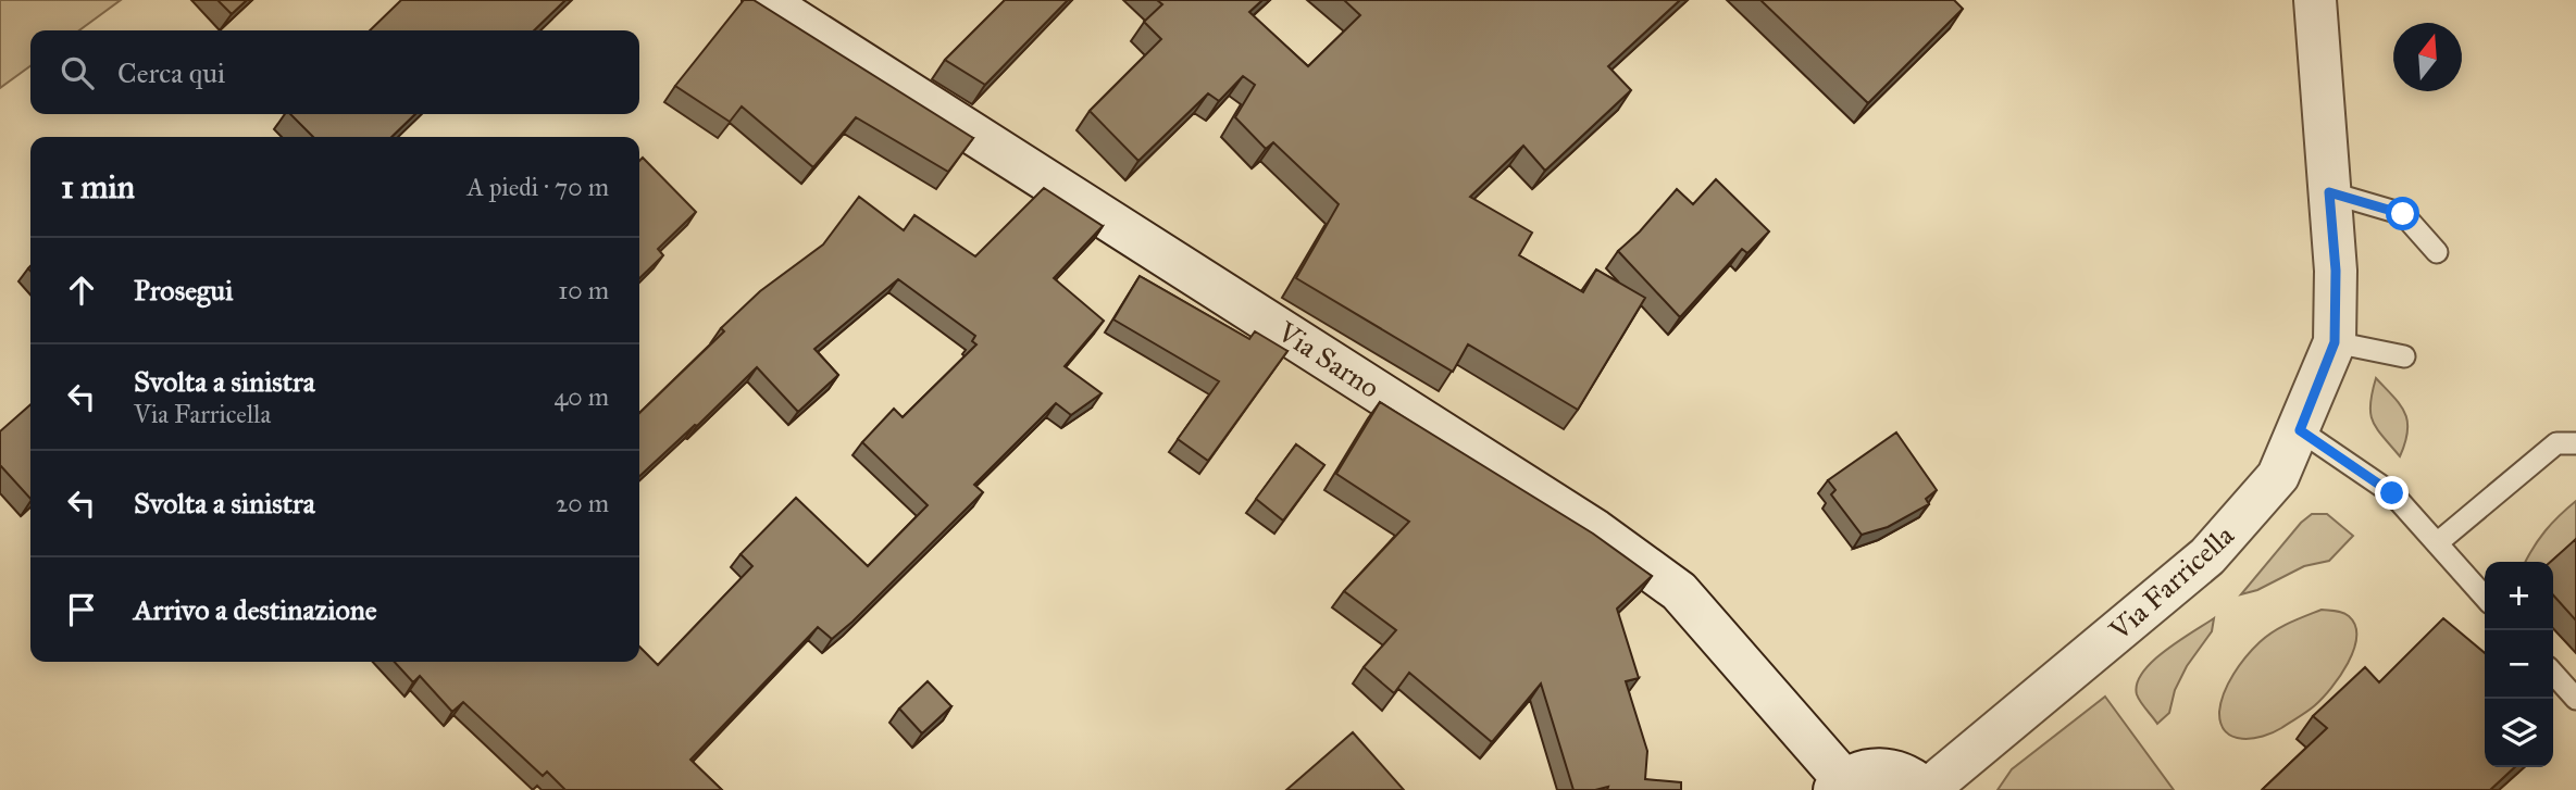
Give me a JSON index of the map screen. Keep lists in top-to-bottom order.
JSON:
{
  "streets": {
    "main road": ["Via Sarno", "Via Farricella"]
  },
  "north": "top",
  "page": {
    "search": "Cerca qui",
    "heading": ["1 min", "A piedi · 70 m"],
    "list": [
      ["Prosegui", "10 m"],
      ["Svolta a sinistra", "Via Farricella", "40 m"],
      ["Svolta a sinistra", "20 m"],
      "Arrivo a destinazione"
    ],
    "map_buttons": ["+", "−"]
  }
}
